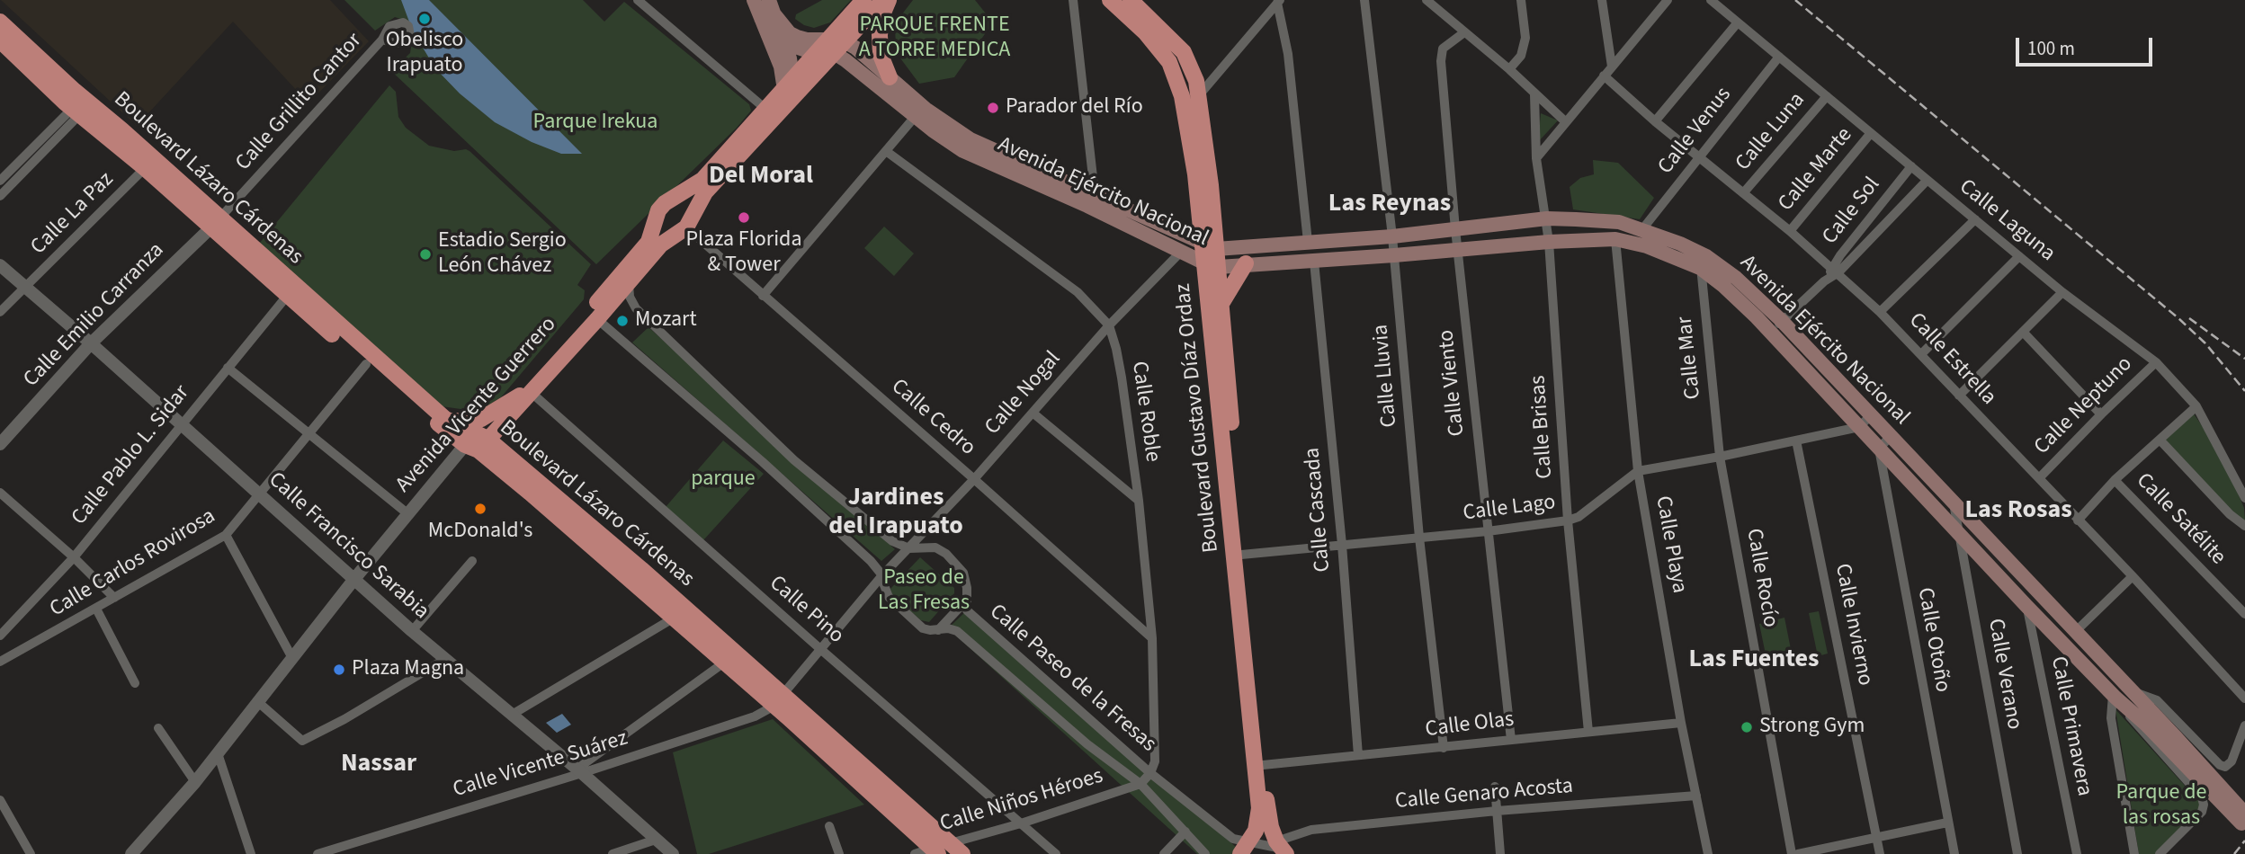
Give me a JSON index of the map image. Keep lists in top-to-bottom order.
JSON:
{
  "streets": {
    "main road": [
      "Boulevard Lázaro Cárdenas",
      "Avenida Ejército Nacional",
      "Avenida Vicente Guerrero",
      "Boulevard Gustavo Díaz Ordaz"
    ],
    "street": [
      "Calle Grillito Cantor",
      "Calle Venus",
      "Calle Luna",
      "Calle Marte",
      "Calle Sol",
      "Calle La Paz",
      "Calle Laguna",
      "Calle Emilio Carranza",
      "Calle Mar",
      "Calle Estrella",
      "Calle Lluvia",
      "Calle Viento",
      "Calle Nogal",
      "Calle Neptuno",
      "Calle Roble",
      "Calle Cedro",
      "Calle Brisas",
      "Calle Pablo L. Sidar",
      "Calle Lago",
      "Calle Cascada",
      "Calle Satélite",
      "Calle Playa",
      "Calle Francisco Sarabia",
      "Calle Carlos Rovirosa",
      "Calle Rocío",
      "Calle Pino",
      "Calle Invierno",
      "Calle Otoño",
      "Calle Verano",
      "Calle Paseo de la Fresas",
      "Calle Olas",
      "Calle Primavera",
      "Calle Vicente Suárez",
      "Calle Genaro Acosta",
      "Calle Niños Héroes"
    ]
  },
  "crossings": [
    ["Calle Grillito Cantor", "Boulevard Lázaro Cárdenas"],
    ["Calle Grillito Cantor", "Calle Emilio Carranza"],
    ["Calle Venus", "Avenida Ejército Nacional"],
    ["Calle Venus", "Calle Laguna"],
    ["Calle Venus", "Calle Estrella"],
    ["Calle Luna", "Calle Laguna"],
    ["Calle Luna", "Calle Estrella"],
    ["Calle Marte", "Calle Laguna"],
    ["Calle Marte", "Calle Estrella"],
    ["Boulevard Lázaro Cárdenas", "Calle La Paz"],
    ["Boulevard Lázaro Cárdenas", "Calle Emilio Carranza"],
    ["Boulevard Lázaro Cárdenas", "Calle Nogal"],
    ["Boulevard Lázaro Cárdenas", "Avenida Vicente Guerrero"],
    ["Boulevard Lázaro Cárdenas", "Calle Pablo L. Sidar"],
    ["Boulevard Lázaro Cárdenas", "Calle Carlos Rovirosa"],
    ["Boulevard Lázaro Cárdenas", "Calle Vicente Suárez"],
    ["Boulevard Lázaro Cárdenas", "Calle Niños Héroes"],
    ["Avenida Ejército Nacional", "Calle Sol"],
    ["Avenida Ejército Nacional", "Calle Mar"],
    ["Avenida Ejército Nacional", "Calle Lluvia"],
    ["Avenida Ejército Nacional", "Calle Viento"],
    ["Avenida Ejército Nacional", "Calle Nogal"],
    ["Avenida Ejército Nacional", "Avenida Vicente Guerrero"],
    ["Avenida Ejército Nacional", "Boulevard Gustavo Díaz Ordaz"],
    ["Avenida Ejército Nacional", "Calle Brisas"],
    ["Avenida Ejército Nacional", "Calle Lago"],
    ["Avenida Ejército Nacional", "Calle Cascada"],
    ["Avenida Ejército Nacional", "Calle Playa"],
    ["Avenida Ejército Nacional", "Calle Otoño"],
    ["Avenida Ejército Nacional", "Calle Verano"],
    ["Avenida Ejército Nacional", "Calle Primavera"],
    ["Calle Sol", "Calle Laguna"],
    ["Calle Sol", "Calle Estrella"],
    ["Calle La Paz", "Calle Francisco Sarabia"],
    ["Calle Laguna", "Calle Neptuno"],
    ["Calle Emilio Carranza", "Calle Francisco Sarabia"],
    ["Calle Mar", "Calle Lago"],
    ["Calle Mar", "Calle Rocío"],
    ["Calle Estrella", "Calle Neptuno"],
    ["Calle Lluvia", "Calle Lago"],
    ["Calle Lluvia", "Calle Olas"],
    ["Calle Viento", "Calle Lago"],
    ["Calle Viento", "Calle Olas"],
    ["Calle Nogal", "Calle Roble"],
    ["Calle Nogal", "Calle Cedro"],
    ["Calle Nogal", "Calle Pino"],
    ["Calle Nogal", "Calle Paseo de la Fresas"],
    ["Calle Nogal", "Calle Vicente Suárez"],
    ["Avenida Vicente Guerrero", "Calle Cedro"],
    ["Avenida Vicente Guerrero", "Calle Francisco Sarabia"],
    ["Avenida Vicente Guerrero", "Calle Pino"],
    ["Avenida Vicente Guerrero", "Calle Paseo de la Fresas"],
    ["Calle Roble", "Calle Cedro"],
    ["Calle Roble", "Calle Paseo de la Fresas"],
    ["Boulevard Gustavo Díaz Ordaz", "Calle Lago"],
    ["Boulevard Gustavo Díaz Ordaz", "Calle Paseo de la Fresas"],
    ["Boulevard Gustavo Díaz Ordaz", "Calle Olas"],
    ["Boulevard Gustavo Díaz Ordaz", "Calle Genaro Acosta"],
    ["Calle Brisas", "Calle Lago"],
    ["Calle Brisas", "Calle Olas"],
    ["Calle Pablo L. Sidar", "Calle Francisco Sarabia"],
    ["Calle Lago", "Calle Cascada"],
    ["Calle Lago", "Calle Playa"],
    ["Calle Lago", "Calle Rocío"],
    ["Calle Lago", "Calle Invierno"],
    ["Calle Cascada", "Calle Olas"],
    ["Calle Playa", "Calle Olas"],
    ["Calle Playa", "Calle Genaro Acosta"],
    ["Calle Francisco Sarabia", "Calle Carlos Rovirosa"],
    ["Calle Francisco Sarabia", "Calle Vicente Suárez"],
    ["Calle Pino", "Calle Niños Héroes"],
    ["Calle Paseo de la Fresas", "Calle Genaro Acosta"],
    ["Calle Paseo de la Fresas", "Calle Niños Héroes"]
  ],
  "districts": [
    "Del Moral",
    "Las Reynas",
    "Jardines del Irapuato",
    "Las Rosas",
    "Las Fuentes",
    "Nassar"
  ],
  "parks": [
    "PARQUE FRENTE A TORRE MEDICA",
    "Parque Irekua",
    "parque",
    "Paseo de Las Fresas",
    "Parque de las rosas"
  ],
  "places": [
    "Obelisco Irapuato",
    "Parador del Río",
    "Plaza Florida & Tower",
    "Estadio Sergio León Chávez",
    "Mozart",
    "McDonald's",
    "Plaza Magna",
    "Strong Gym"
  ],
  "scale_bar": "100 m"
}
